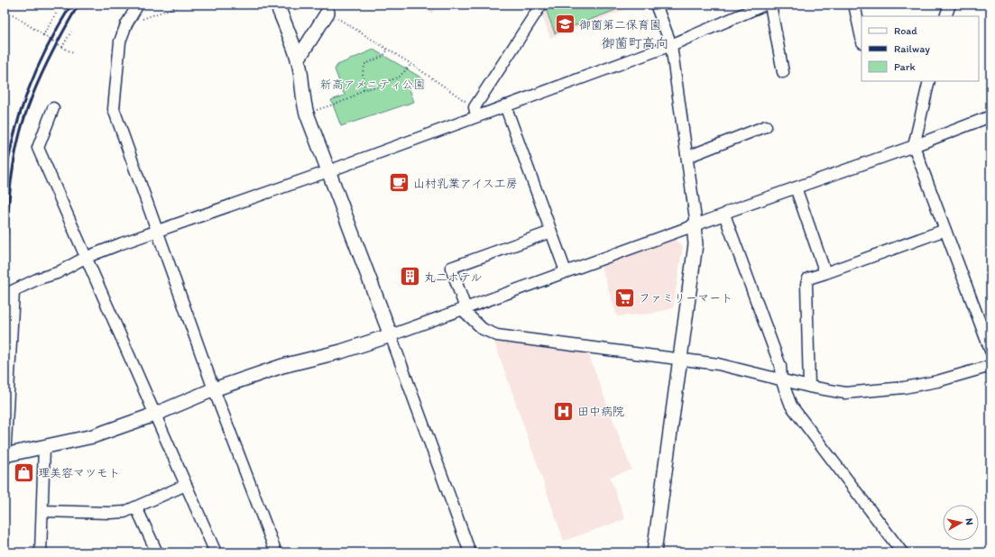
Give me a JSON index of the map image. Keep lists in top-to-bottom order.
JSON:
{
  "districts": ["御薗町高向"],
  "parks": ["新高アメニティ公園"],
  "places": {
    "school or university": ["御薗第二保育園"],
    "cafe": ["山村乳業アイス工房"],
    "building": ["丸二ホテル"],
    "supermarket": ["ファミリーマート"],
    "hospital": ["田中病院"],
    "shop": ["理美容マツモト"]
  },
  "legend": ["Road", "Railway", "Park"],
  "north": "right"
}
